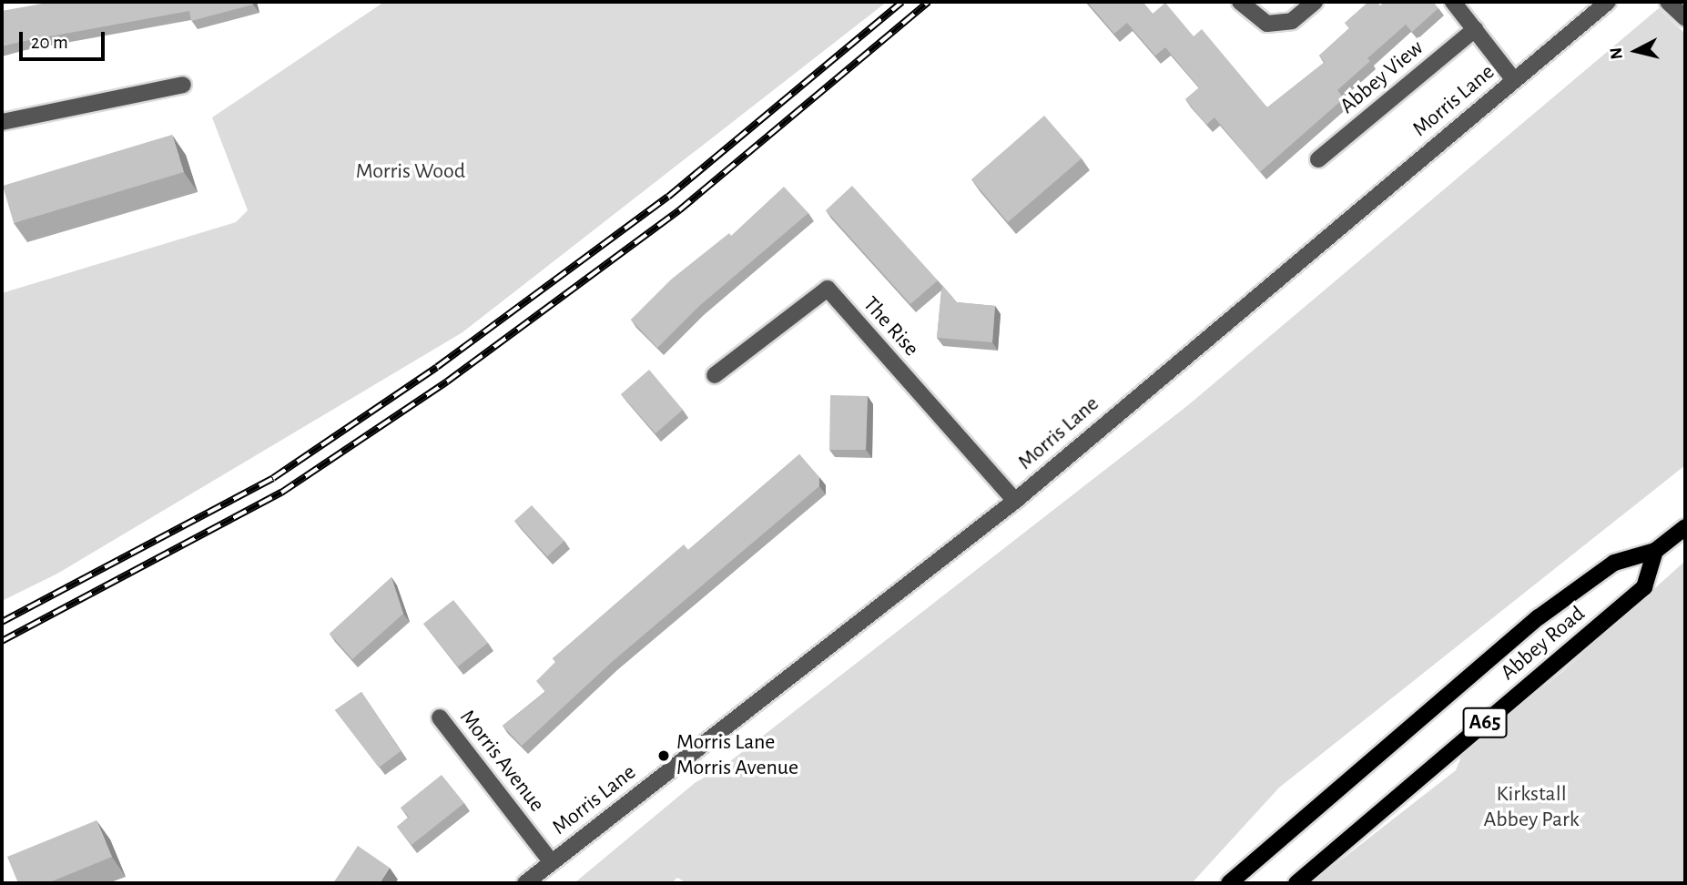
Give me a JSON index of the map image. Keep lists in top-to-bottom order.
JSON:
{
  "streets": {
    "main road": ["Abbey Road", "A65"],
    "street": [
      "Abbey View",
      "Morris Lane",
      "The Rise",
      "Morris Avenue"
    ]
  },
  "crossings": [
    ["Morris Lane", "The Rise"],
    ["Morris Lane", "Morris Avenue"],
    ["Abbey Road", "A65"]
  ],
  "parks": ["Morris Wood", "Kirkstall Abbey Park"],
  "places": ["Morris Lane Morris Avenue"],
  "scale_bar": "20 m",
  "north": "left"
}
